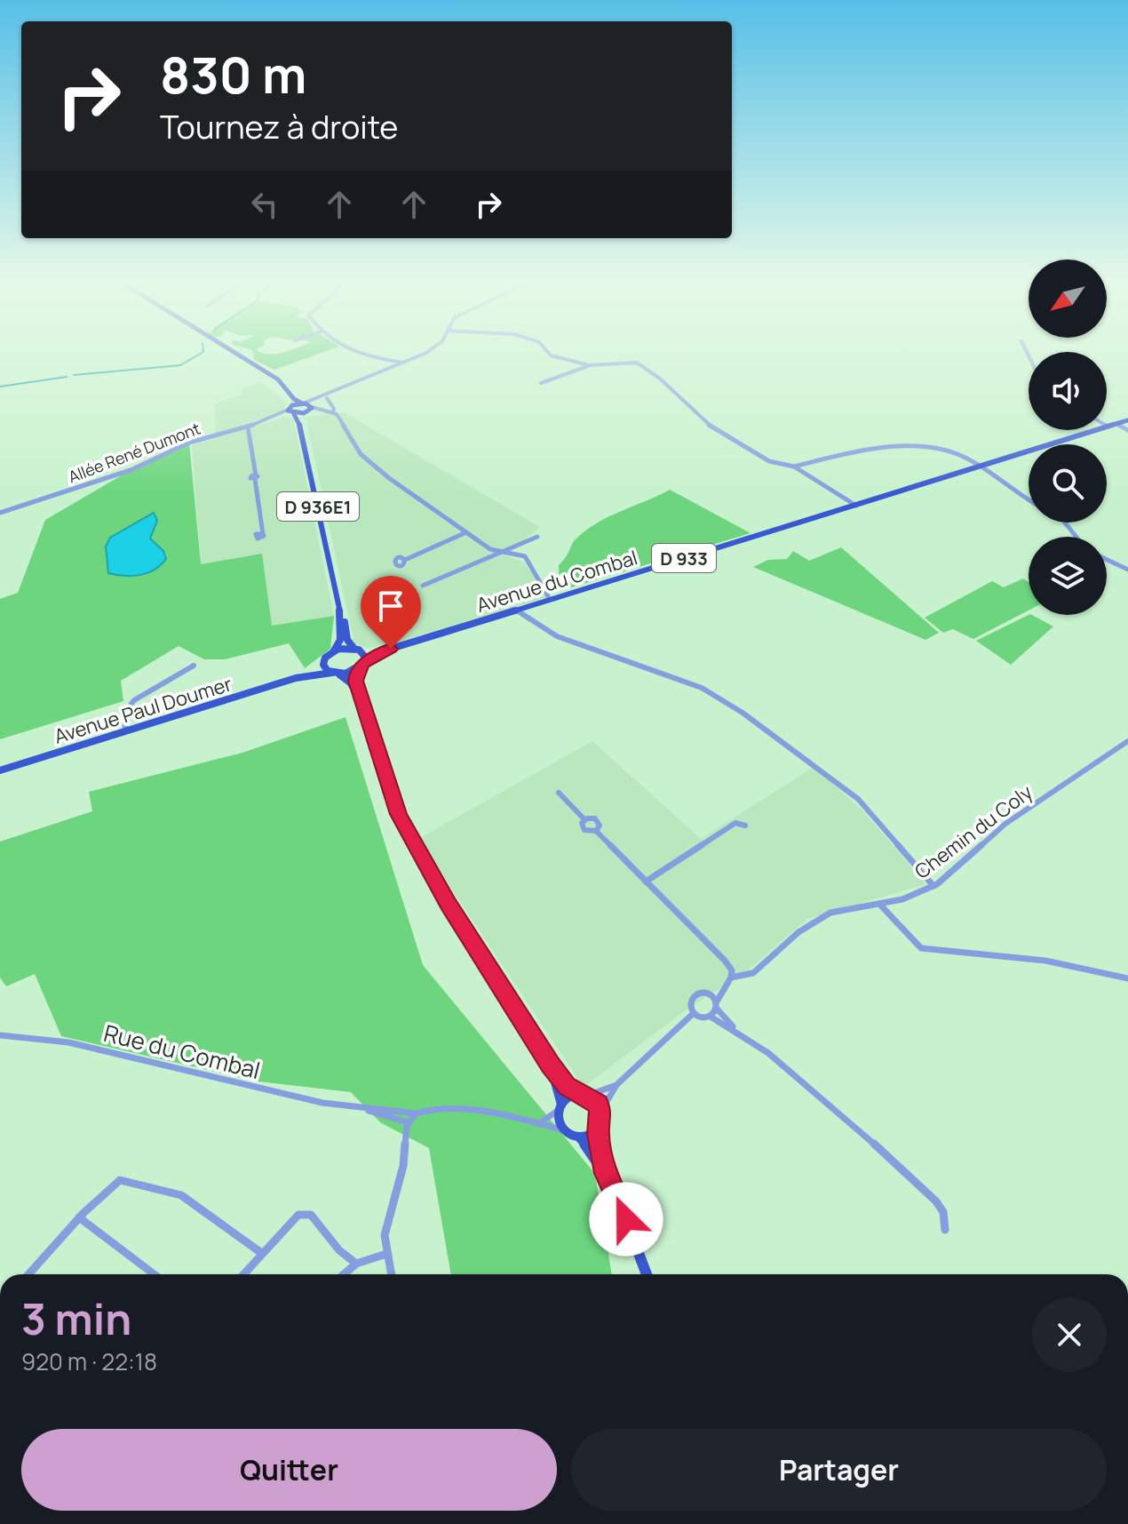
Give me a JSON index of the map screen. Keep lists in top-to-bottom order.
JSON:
{
  "streets": {
    "main road": [
      "D 936E1",
      "D 933",
      "Avenue du Combal",
      "Avenue Paul Doumer"
    ],
    "street": ["Allée René Dumont", "Chemin du Coly", "Rue du Combal"]
  },
  "crossings": [
    ["Allée René Dumont", "D 936E1"],
    ["D 936E1", "D 933"],
    ["D 933", "Avenue du Combal"]
  ],
  "north": "bottom left",
  "page": {
    "turn": ["830 m", "Tournez à droite"],
    "heading": ["3 min", "920 m · 22:18"],
    "buttons": ["Quitter", "Partager"]
  }
}
